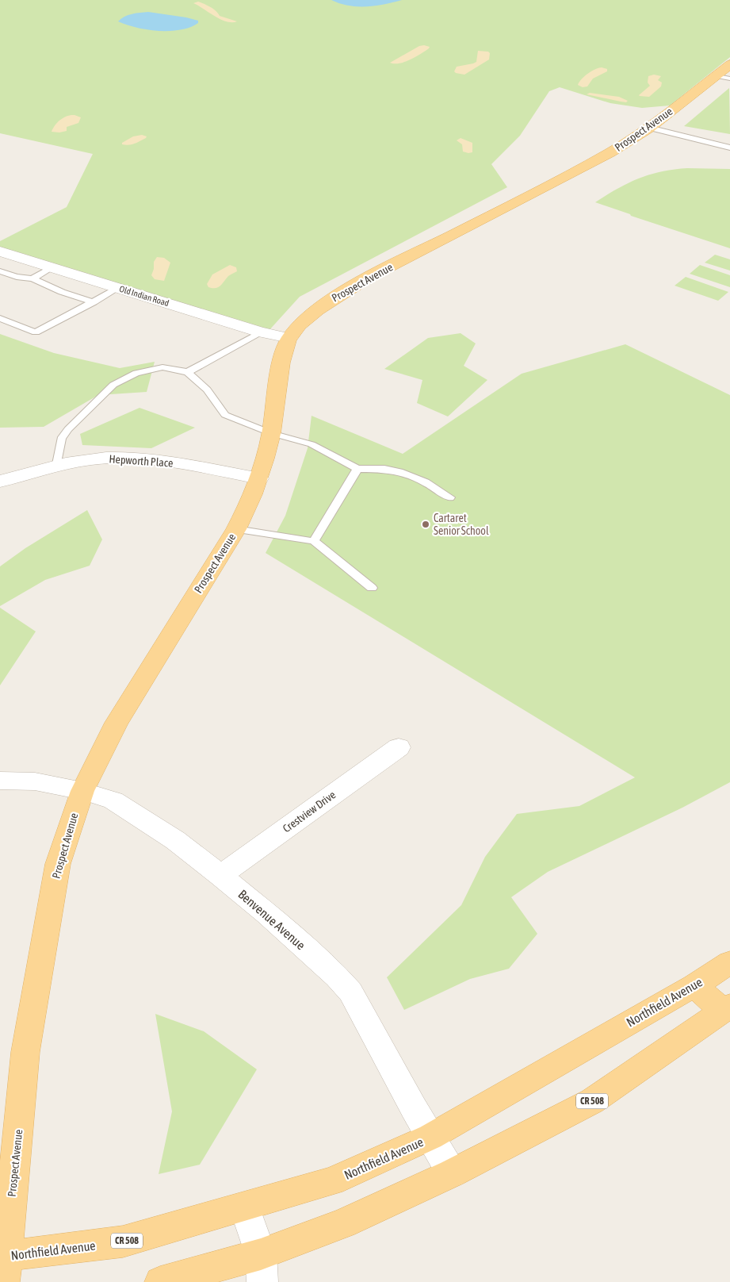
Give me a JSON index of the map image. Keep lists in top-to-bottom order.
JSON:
{
  "streets": {
    "main road": ["Prospect Avenue", "Northfield Avenue", "CR 508"],
    "street": [
      "Old Indian Road",
      "Hepworth Place",
      "Crestview Drive",
      "Benvenue Avenue"
    ]
  },
  "crossings": [
    ["Prospect Avenue", "Old Indian Road"],
    ["Prospect Avenue", "Hepworth Place"],
    ["Prospect Avenue", "Benvenue Avenue"],
    ["Prospect Avenue", "Northfield Avenue"],
    ["Crestview Drive", "Benvenue Avenue"],
    ["Benvenue Avenue", "Northfield Avenue"],
    ["Benvenue Avenue", "CR 508"]
  ],
  "places": ["Cartaret Senior School"]
}
